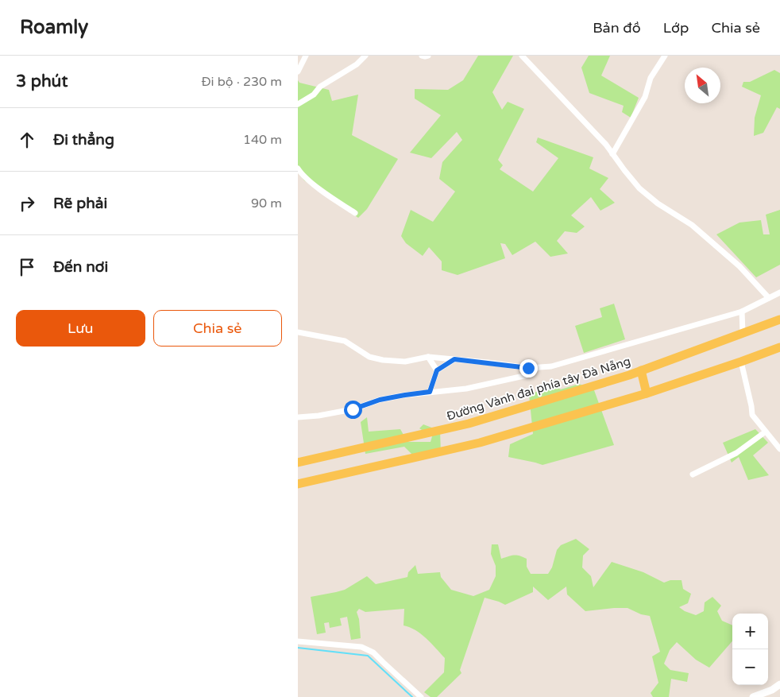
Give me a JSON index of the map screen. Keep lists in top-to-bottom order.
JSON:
{
  "streets": {
    "main road": ["Đường Vành đai phía tây Đà Nẵng"]
  },
  "north": "top left",
  "page": {
    "header": "Roamly",
    "nav": ["Bản đồ", "Lớp", "Chia sẻ"],
    "heading": ["3 phút", "Đi bộ · 230 m"],
    "list": [
      ["Đi thẳng", "140 m"],
      ["Rẽ phải", "90 m"],
      "Đến nơi"
    ],
    "buttons": ["Lưu", "Chia sẻ"],
    "map_buttons": ["+", "−"]
  }
}
